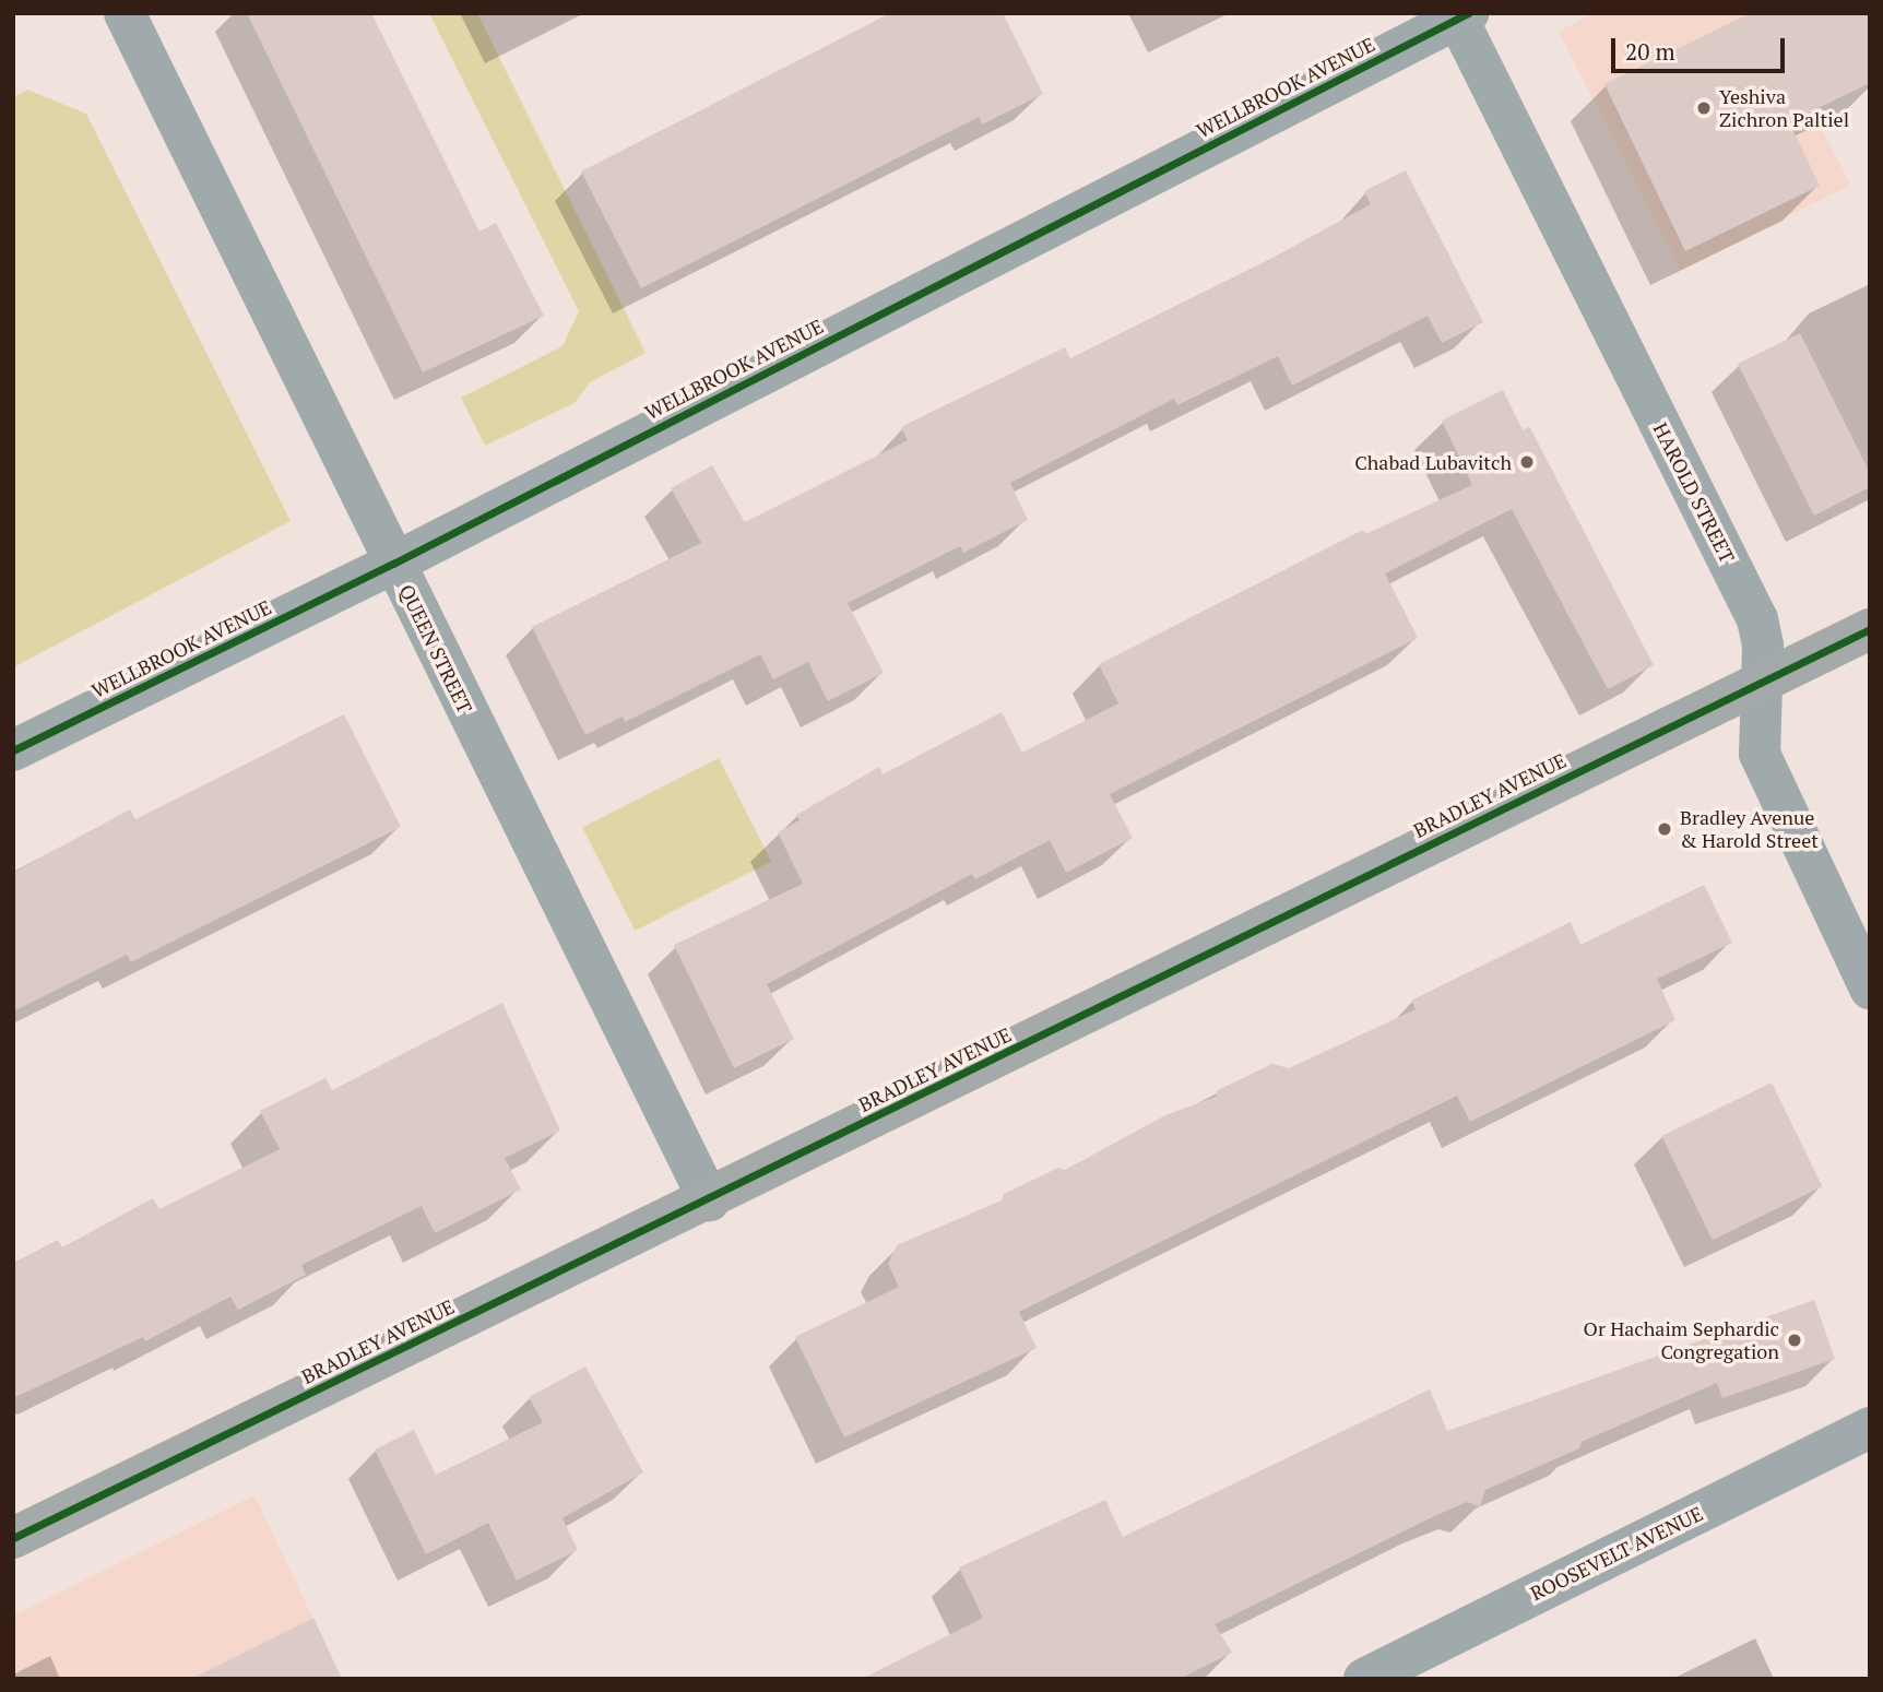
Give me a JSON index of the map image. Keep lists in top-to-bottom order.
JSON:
{
  "streets": {
    "street": [
      "WELLBROOK AVENUE",
      "HAROLD STREET",
      "QUEEN STREET",
      "BRADLEY AVENUE",
      "ROOSEVELT AVENUE"
    ]
  },
  "crossings": [
    ["WELLBROOK AVENUE", "HAROLD STREET"],
    ["WELLBROOK AVENUE", "QUEEN STREET"],
    ["HAROLD STREET", "BRADLEY AVENUE"],
    ["QUEEN STREET", "BRADLEY AVENUE"]
  ],
  "places": [
    "Yeshiva Zichron Paltiel",
    "Chabad Lubavitch",
    "Bradley Avenue & Harold Street",
    "Or Hachaim Sephardic Congregation"
  ],
  "scale_bar": "20 m"
}
